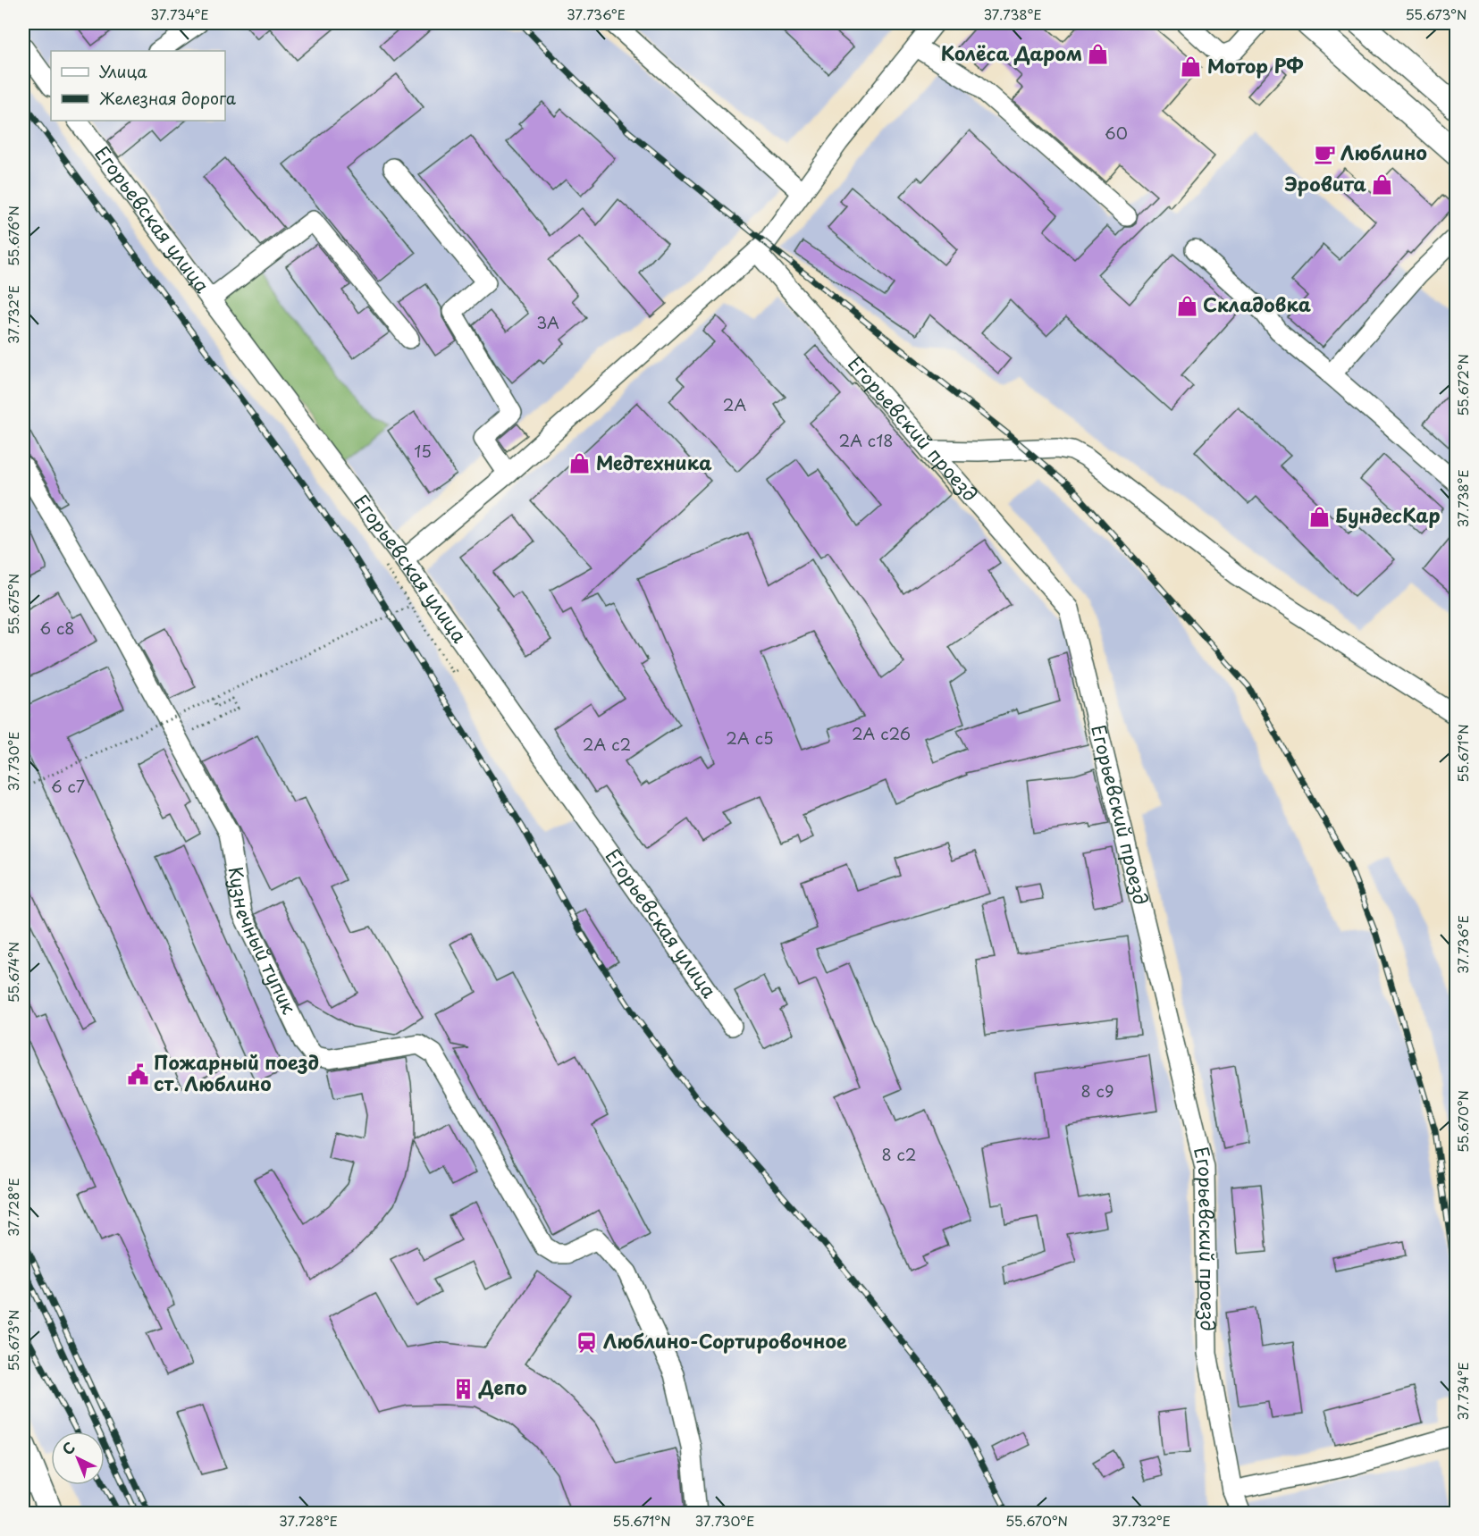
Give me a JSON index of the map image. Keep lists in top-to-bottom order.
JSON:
{
  "streets": {
    "street": ["Егорьевская улица", "Егорьевский проезд", "Кузнечный тупик"]
  },
  "places": {
    "shop": [
      "Колёса Даром",
      "Мотор РФ",
      "Эровита",
      "Складовка",
      "Медтехника",
      "БундесКар"
    ],
    "cafe": ["Люблино"],
    "public building": ["Пожарный поезд ст. Люблино"],
    "station": ["Люблино-Сортировочное"],
    "building": ["Депо"]
  },
  "house_numbers": [
    "60",
    "3А",
    "2А",
    "2А с18",
    "15",
    "6 с8",
    "2А с26",
    "2А с5",
    "2А с2",
    "6 с7",
    "8 с9",
    "8 с2"
  ],
  "legend": ["Улица", "Железная дорога"],
  "north": "top left",
  "coordinates": [
    "37.734°E",
    "37.736°E",
    "37.738°E",
    "55.673°N",
    "55.676°N",
    "37.732°E",
    "55.672°N",
    "55.675°N",
    "55.671°N",
    "37.730°E",
    "55.674°N",
    "55.670°N",
    "37.728°E"
  ]
}
